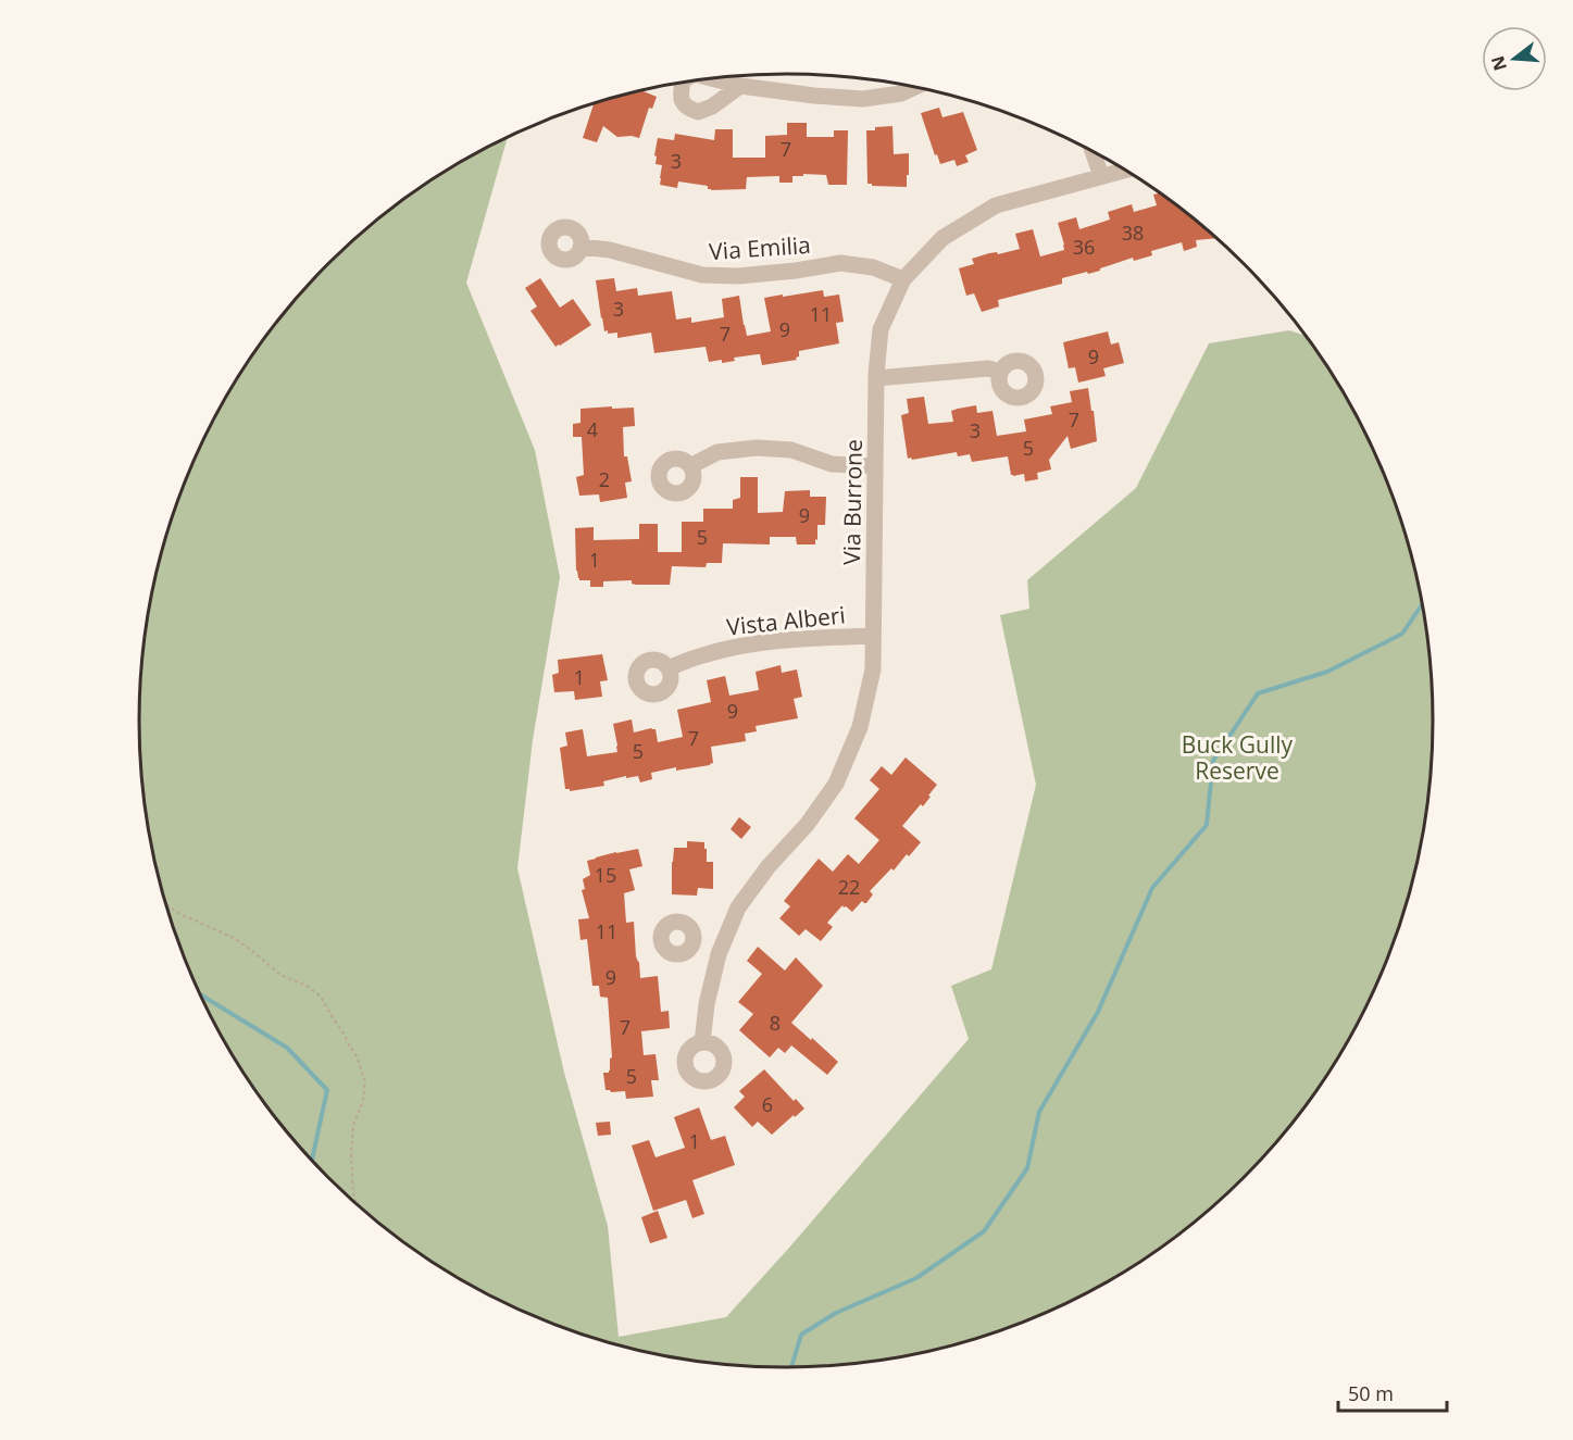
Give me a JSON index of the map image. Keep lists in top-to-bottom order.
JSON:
{
  "streets": {
    "street": ["Via Emilia", "Via Burrone", "Vista Alberi"]
  },
  "crossings": [
    ["Via Emilia", "Via Burrone"],
    ["Via Burrone", "Vista Alberi"]
  ],
  "parks": ["Buck Gully Reserve"],
  "house_numbers": [
    "7",
    "3",
    "38",
    "36",
    "3",
    "11",
    "9",
    "7",
    "9",
    "7",
    "4",
    "3",
    "5",
    "2",
    "9",
    "5",
    "1",
    "1",
    "9",
    "7",
    "5",
    "15",
    "22",
    "11",
    "9",
    "8",
    "7",
    "5",
    "6",
    "1"
  ],
  "scale_bar": "50 m",
  "north": "left"
}
